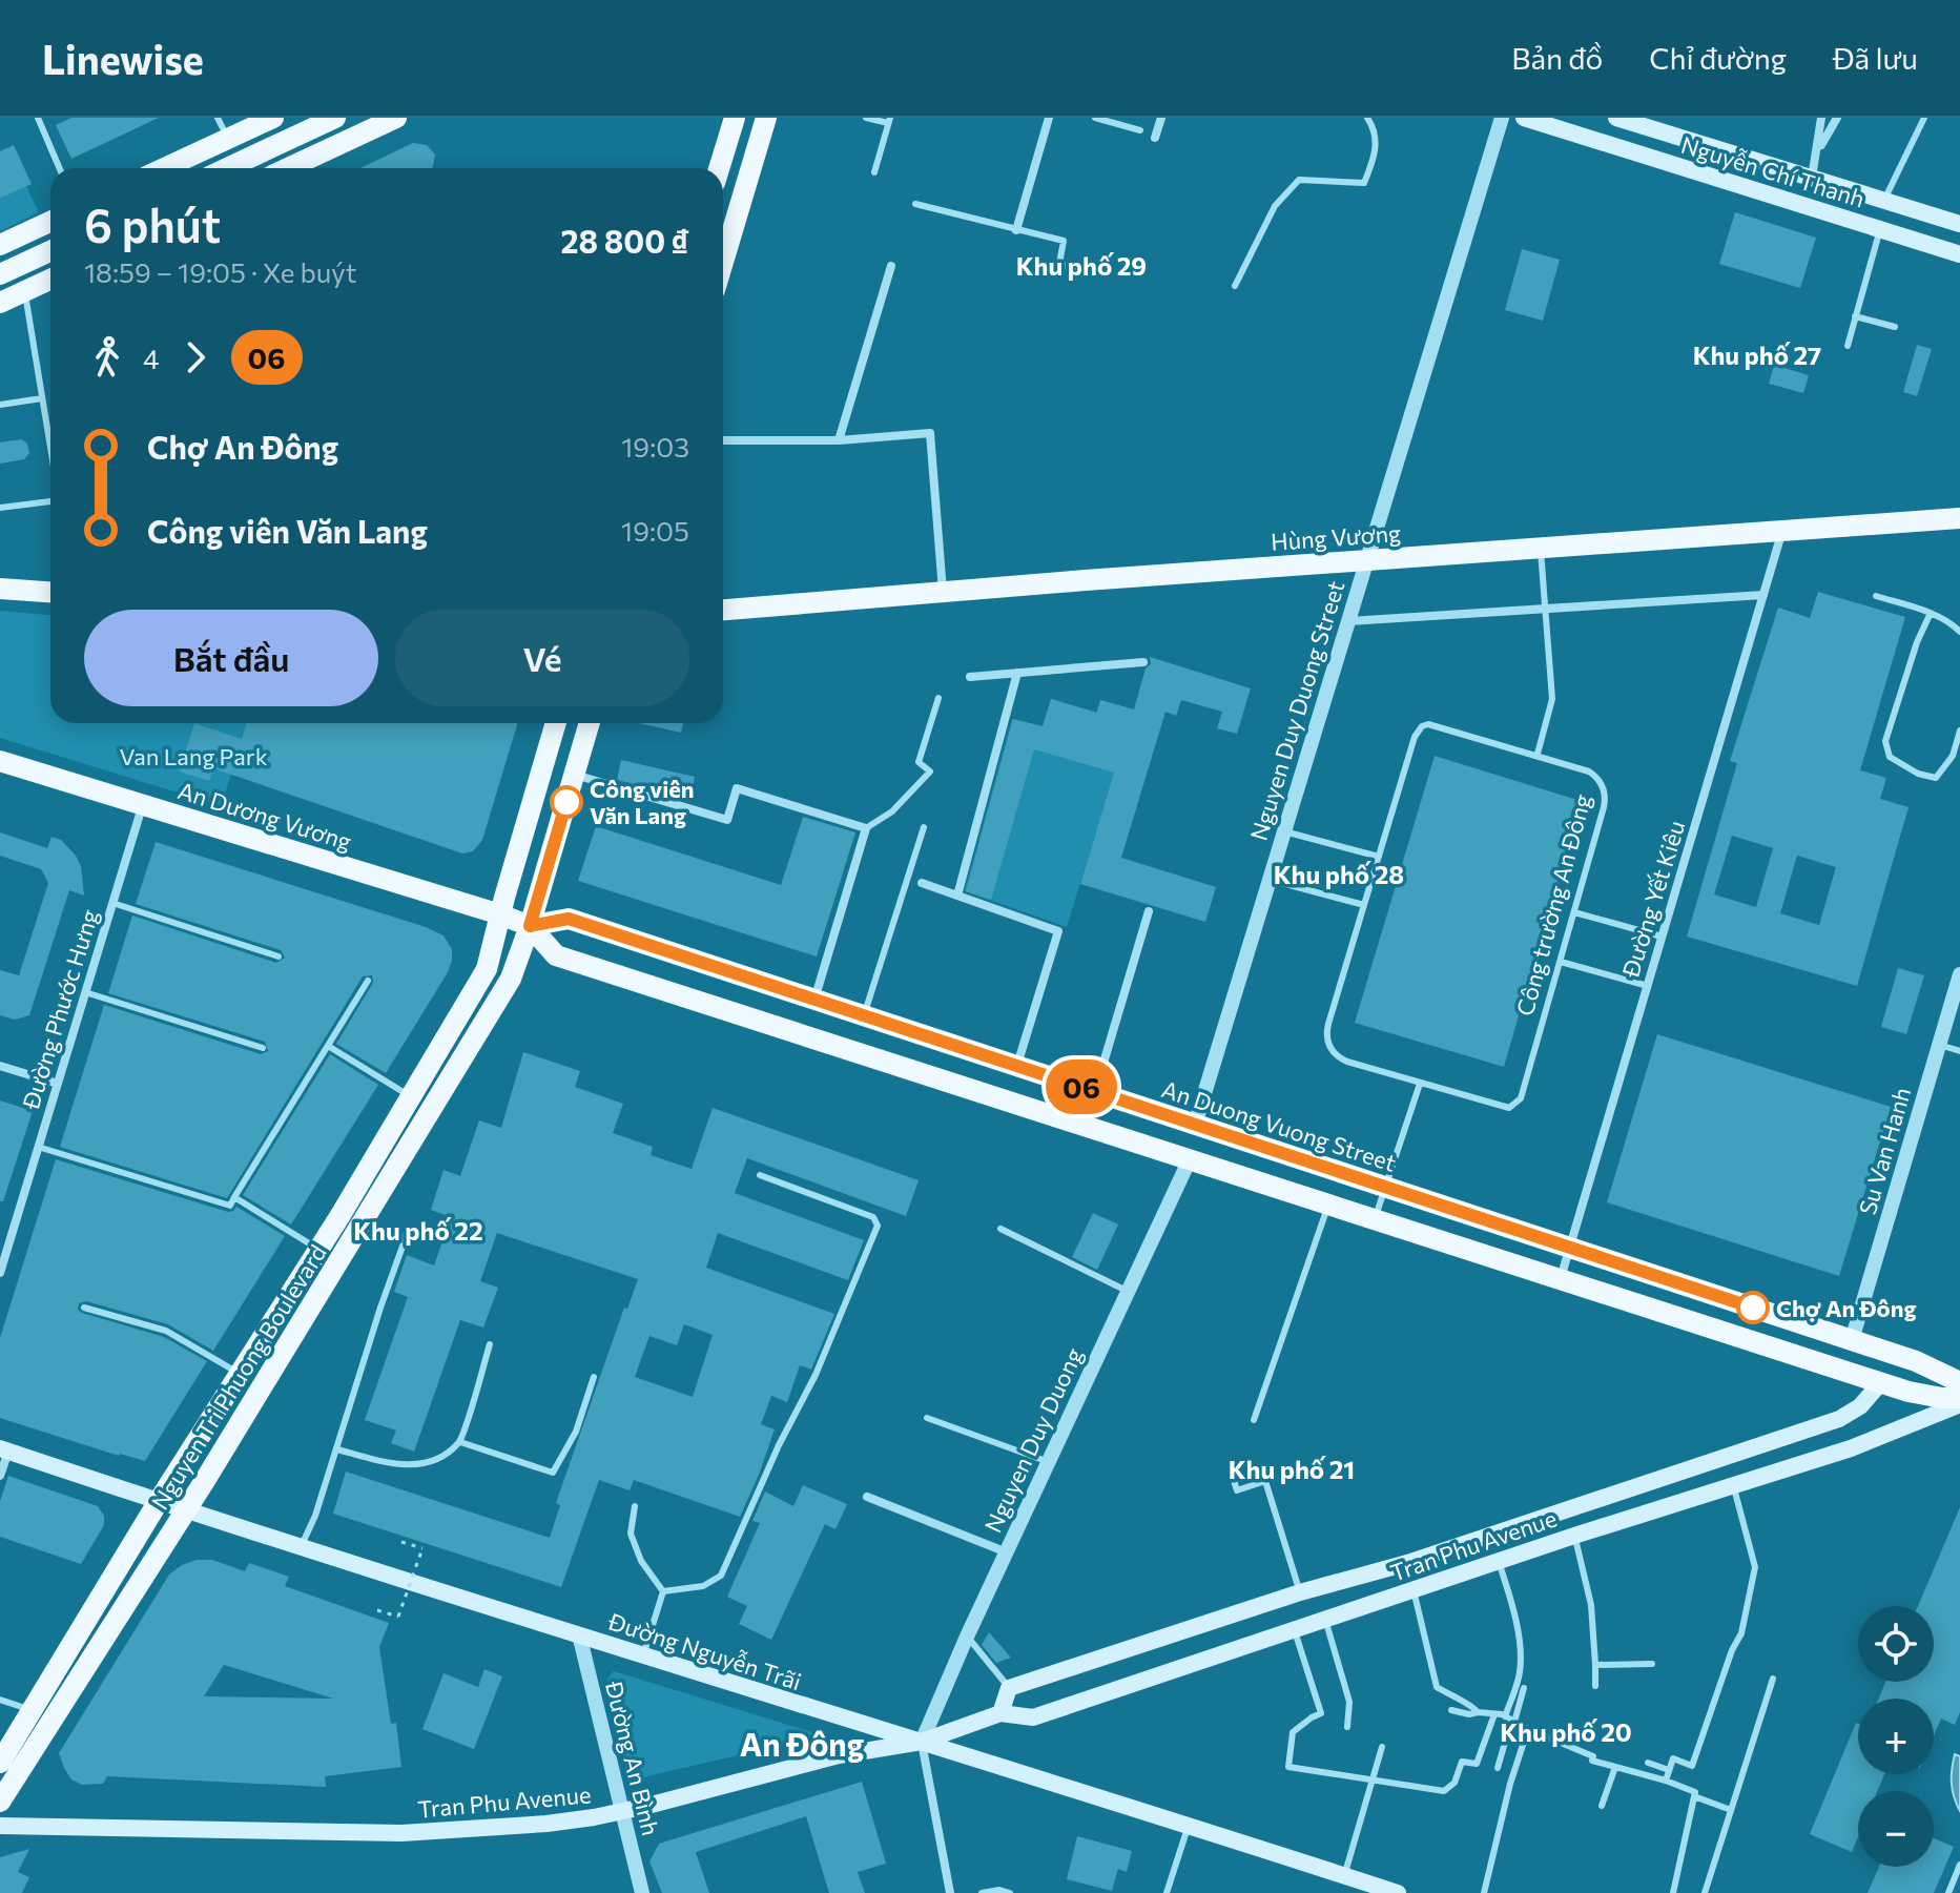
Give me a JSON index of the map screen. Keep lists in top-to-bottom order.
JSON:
{
  "streets": {
    "main road": [
      "Nguyễn Chí Thanh",
      "Hùng Vương",
      "An Dương Vương",
      "An Duong Vuong Street",
      "Nguyen Tri Phuong Boulevard",
      "Tran Phu Avenue",
      "Đường Nguyễn Trãi"
    ],
    "street": [
      "Nguyen Duy Duong Street",
      "Đường Yết Kiêu",
      "Đường Phước Hưng",
      "Su Van Hanh",
      "Nguyen Duy Duong",
      "Đường An Bình"
    ],
    "lane": ["Công trường An Đông"]
  },
  "crossings": [
    ["Hùng Vương", "Nguyen Duy Duong Street"],
    ["Hùng Vương", "Đường Yết Kiêu"],
    ["Nguyen Duy Duong Street", "An Duong Vuong Street"],
    ["An Dương Vương", "Đường Phước Hưng"],
    ["An Dương Vương", "Nguyen Tri Phuong Boulevard"],
    ["Đường Yết Kiêu", "An Duong Vuong Street"],
    ["An Duong Vuong Street", "Su Van Hanh"],
    ["An Duong Vuong Street", "Nguyen Tri Phuong Boulevard"],
    ["Nguyen Tri Phuong Boulevard", "Đường Nguyễn Trãi"],
    ["Nguyen Duy Duong", "Tran Phu Avenue"],
    ["Nguyen Duy Duong", "Đường Nguyễn Trãi"],
    ["Tran Phu Avenue", "Đường Nguyễn Trãi"],
    ["Tran Phu Avenue", "Đường An Bình"],
    ["Đường Nguyễn Trãi", "Đường An Bình"]
  ],
  "districts": [
    "Khu phố 29",
    "Khu phố 27",
    "Khu phố 28",
    "Khu phố 22",
    "Khu phố 21",
    "Khu phố 20",
    "An Đông"
  ],
  "parks": ["Van Lang Park"],
  "places": ["Công viên Văn Lang", "Chợ An Đông"],
  "lines": ["bus line 06"],
  "page": {
    "header": "Linewise",
    "nav": ["Bản đồ", "Chỉ đường", "Đã lưu"],
    "on_map": "06",
    "heading": ["6 phút", "18:59 – 19:05 · Xe buýt", "28 800 ₫"],
    "legs": ["4", "06"],
    "list": [
      {
        "name": "Chợ An Đông",
        "value": "19:03"
      },
      {
        "name": "Công viên Văn Lang",
        "value": "19:05"
      }
    ],
    "buttons": ["Bắt đầu", "Vé"],
    "map_buttons": ["+", "−"]
  }
}
